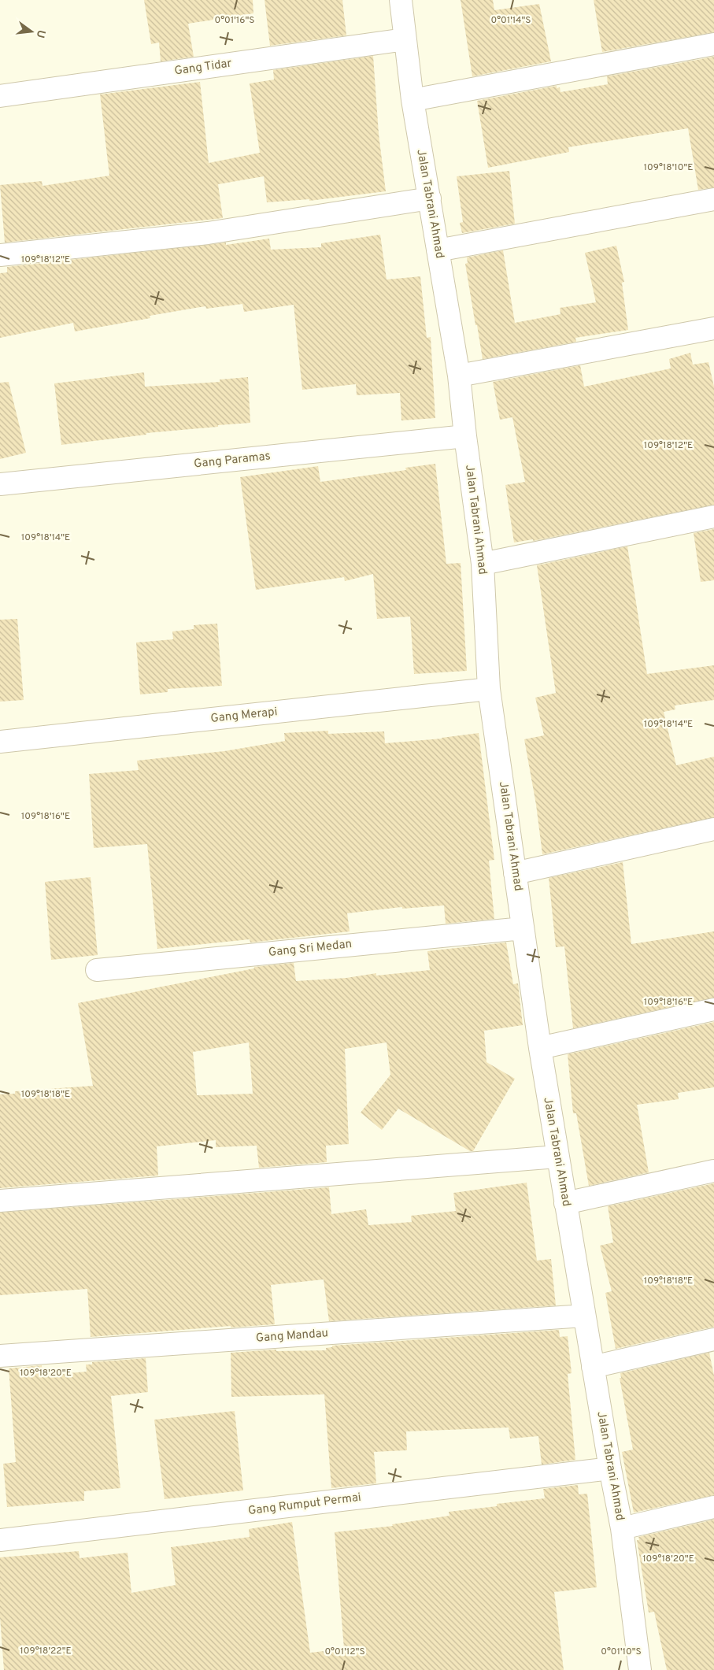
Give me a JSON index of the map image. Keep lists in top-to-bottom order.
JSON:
{
  "streets": {
    "street": [
      "Gang Tidar",
      "Jalan Tabrani Ahmad",
      "Gang Paramas",
      "Gang Merapi",
      "Gang Sri Medan",
      "Gang Mandau",
      "Gang Rumput Permai"
    ]
  },
  "crossings": [
    ["Gang Tidar", "Jalan Tabrani Ahmad"],
    ["Jalan Tabrani Ahmad", "Gang Paramas"],
    ["Jalan Tabrani Ahmad", "Gang Merapi"],
    ["Jalan Tabrani Ahmad", "Gang Sri Medan"],
    ["Jalan Tabrani Ahmad", "Gang Mandau"],
    ["Jalan Tabrani Ahmad", "Gang Rumput Permai"]
  ],
  "north": "right",
  "coordinates": [
    "0°01'16\"S",
    "0°01'14\"S",
    "109°18'10\"E",
    "109°18'12\"E",
    "109°18'14\"E",
    "109°18'16\"E",
    "109°18'18\"E",
    "109°18'20\"E",
    "109°18'22\"E",
    "0°01'12\"S",
    "0°01'10\"S"
  ]
}
